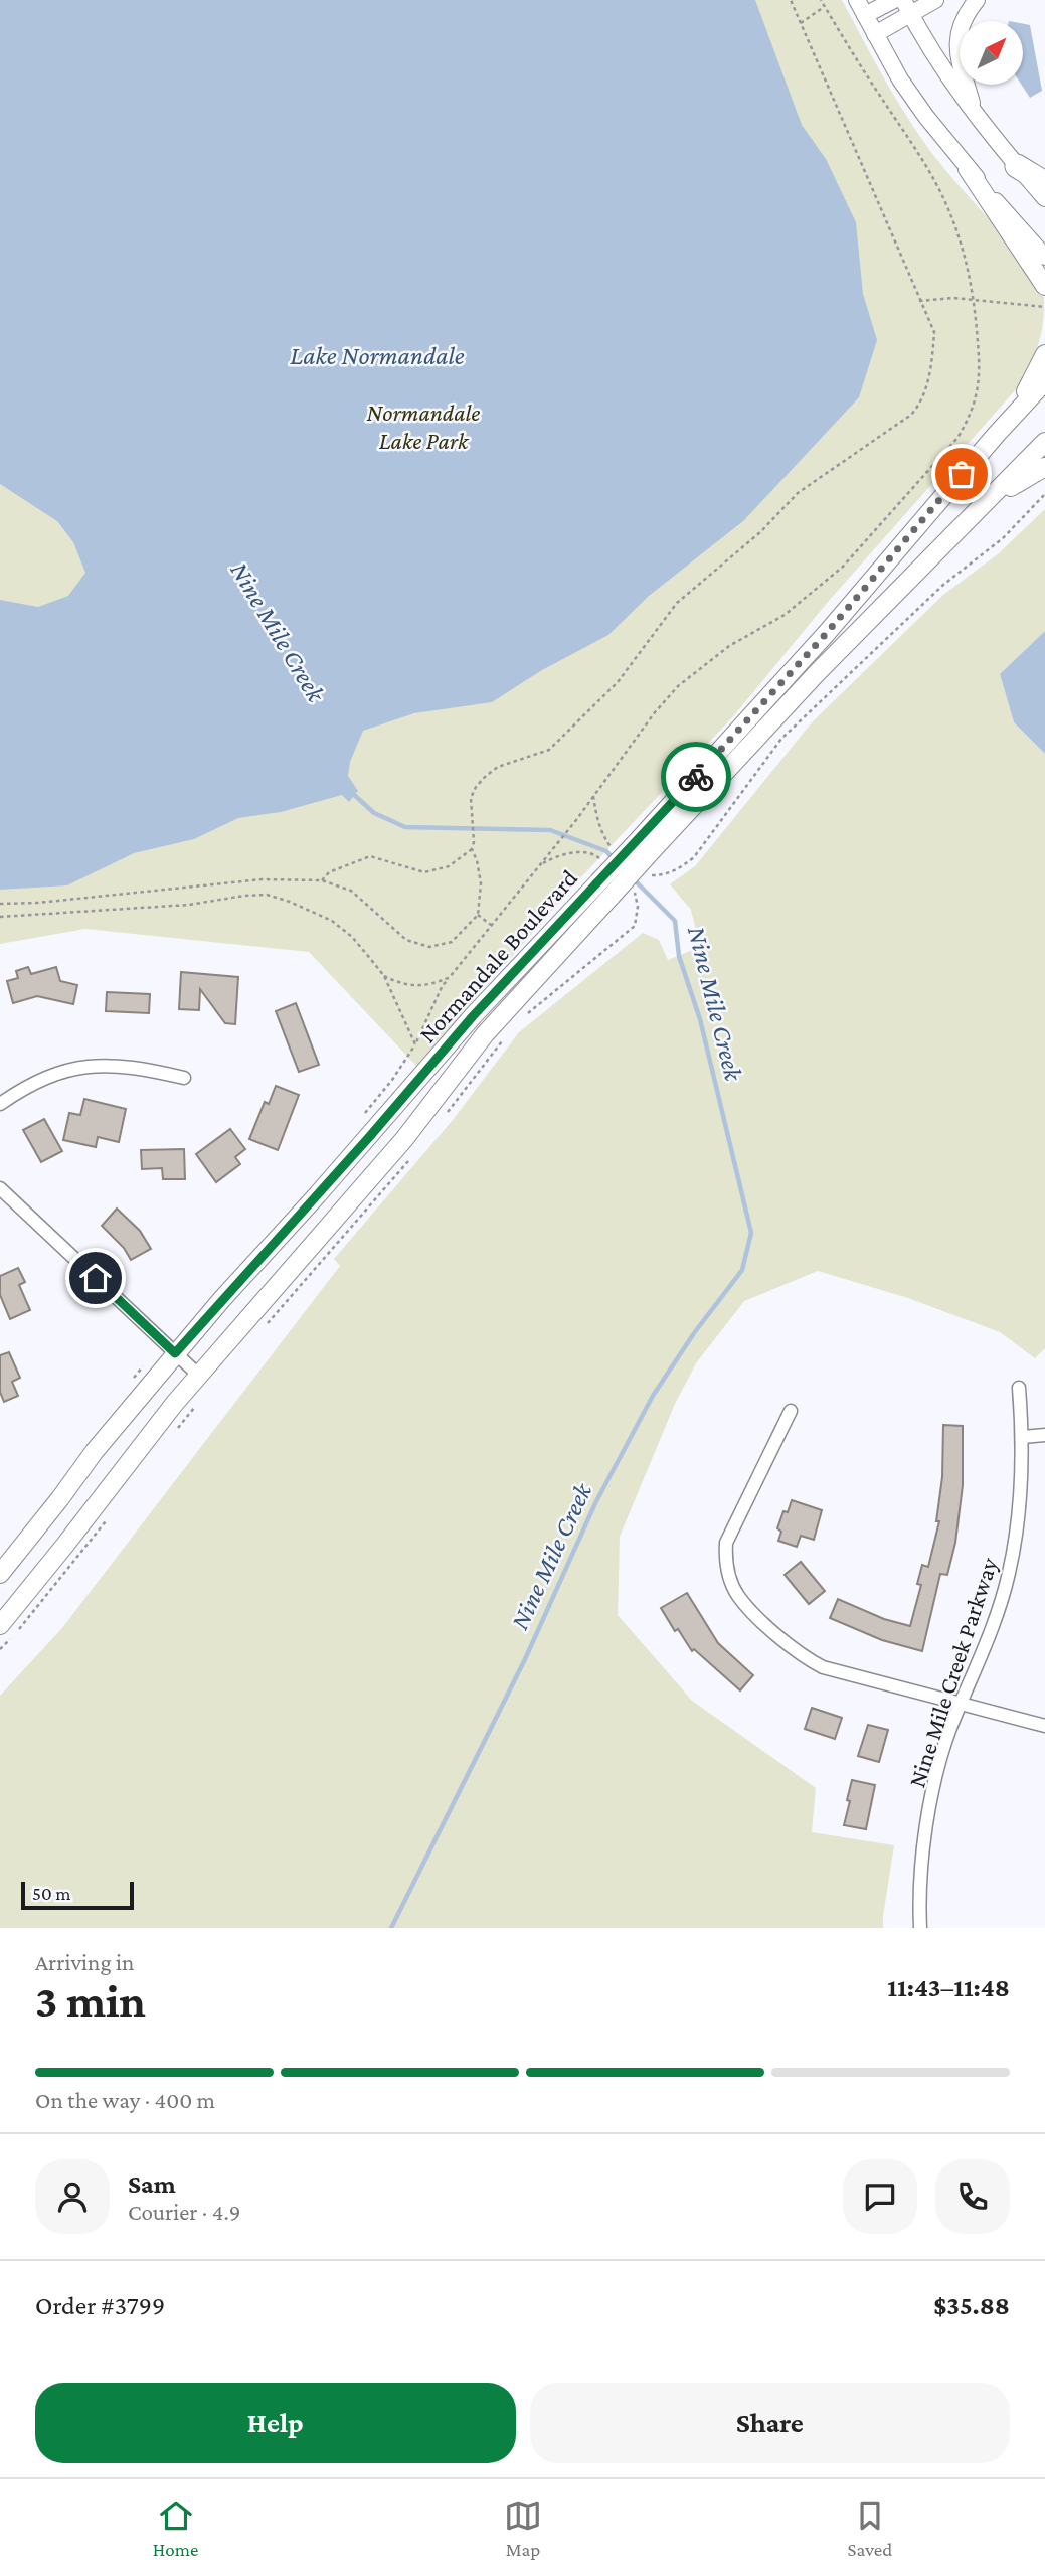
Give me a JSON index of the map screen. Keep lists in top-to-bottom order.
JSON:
{
  "streets": {
    "main road": ["Normandale Boulevard"],
    "street": ["Nine Mile Creek Parkway"]
  },
  "water": ["Lake Normandale", "Nine Mile Creek"],
  "parks": ["Normandale Lake Park"],
  "scale_bar": "50 m",
  "north": "top right",
  "page": {
    "scale": "50 m",
    "heading": ["3 min", "Arriving in", "11:43–11:48"],
    "panel": [
      "Sam",
      "Courier · 4.9",
      "Order #3799",
      "$35.88"
    ],
    "bar": "On the way · 400 m",
    "buttons": ["Help", "Share"],
    "tabs": ["Home", "Map", "Saved"]
  }
}
